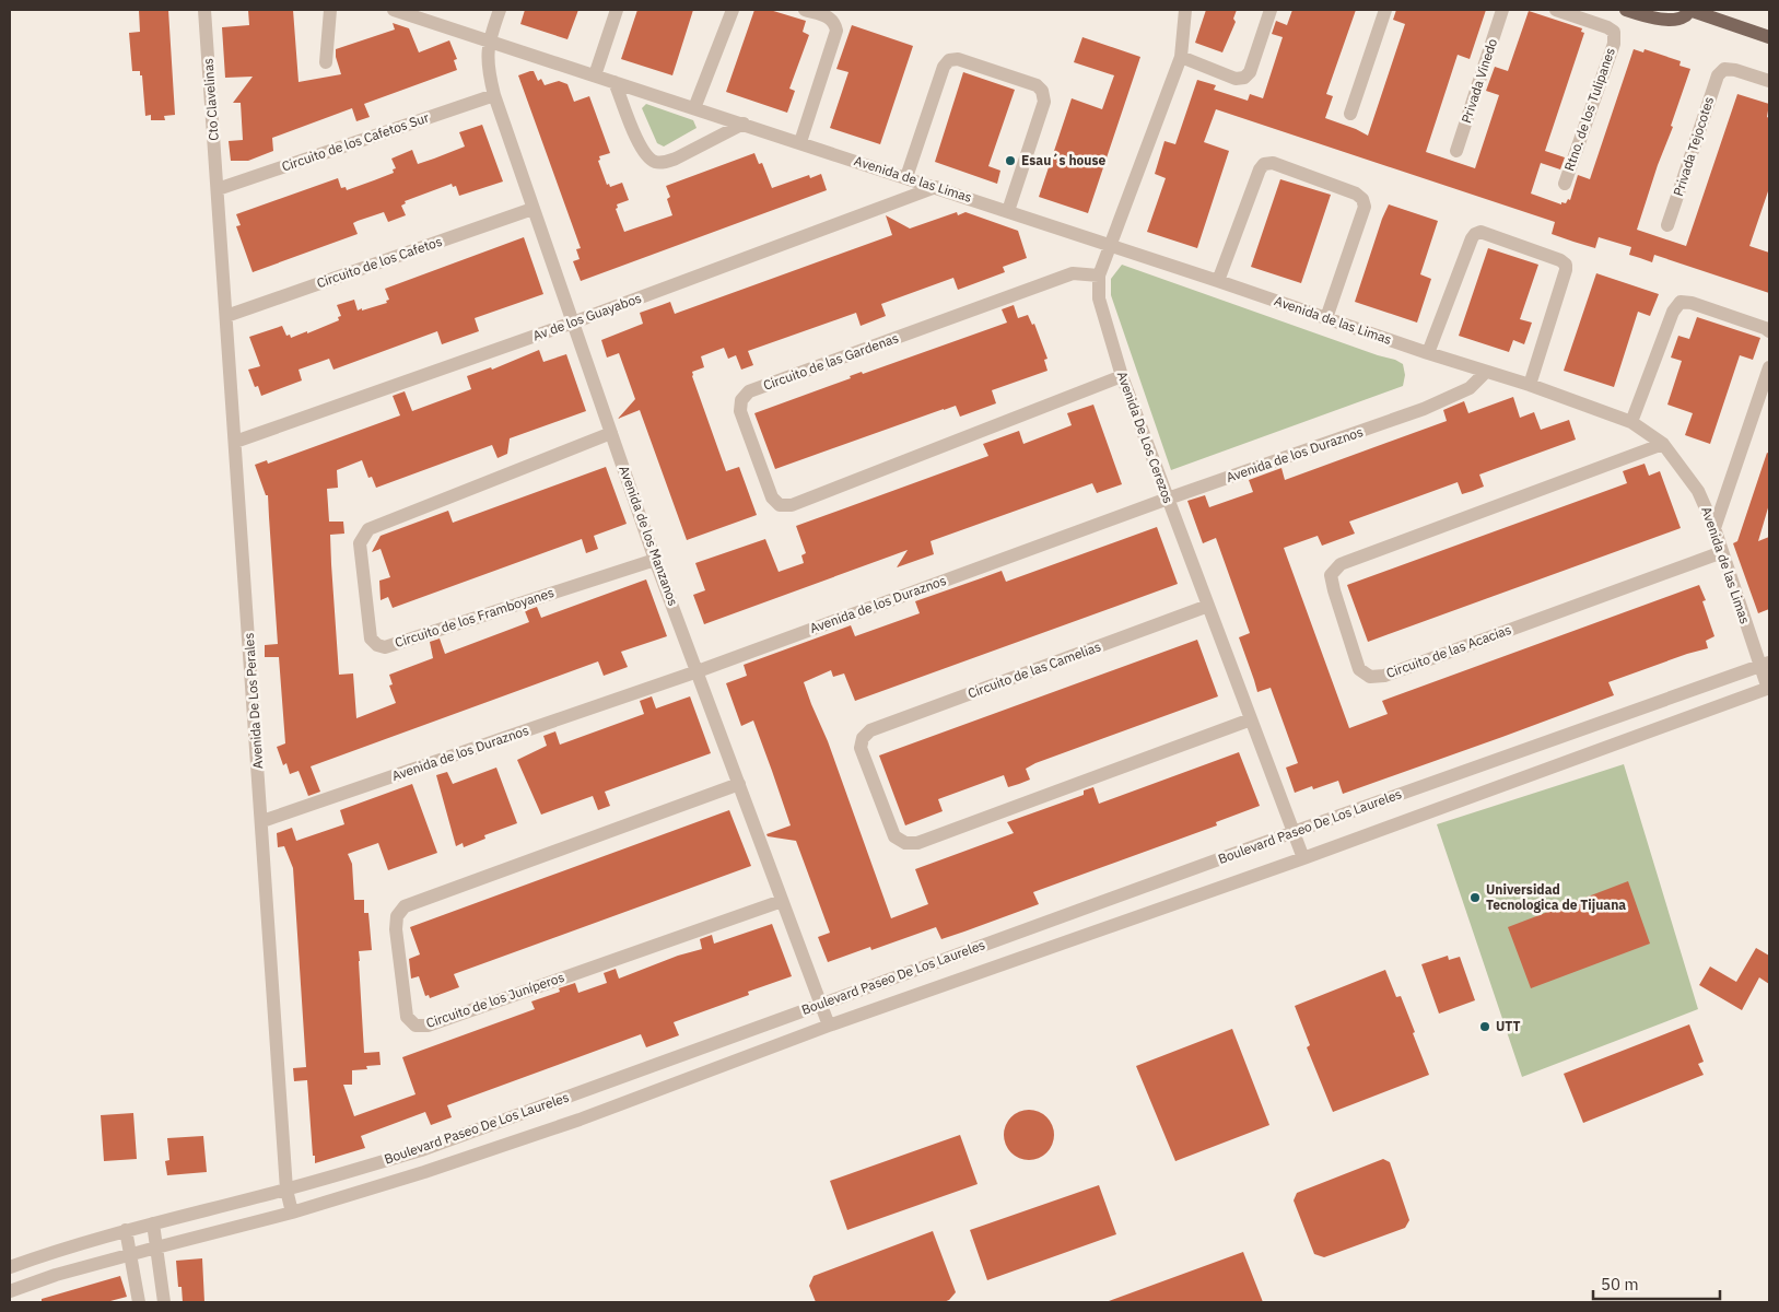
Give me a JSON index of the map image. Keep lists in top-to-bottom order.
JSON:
{
  "streets": {
    "street": [
      "Privada Vinedo",
      "Cto Clavelinas",
      "Rtno. de los Tulipanes",
      "Circuito de los Cafetos Sur",
      "Privada Tejocotes",
      "Avenida de las Limas",
      "Circuito de los Cafetos",
      "Av de los Guayabos",
      "Circuito de las Gardenas",
      "Avenida De Los Cerezos",
      "Avenida de los Duraznos",
      "Avenida de los Manzanos",
      "Circuito de los Framboyanes",
      "Circuito de las Acacias",
      "Circuito de las Camelias",
      "Avenida De Los Perales",
      "Boulevard Paseo De Los Laureles",
      "Circuito de los Juníperos"
    ]
  },
  "crossings": [
    ["Cto Clavelinas", "Circuito de los Cafetos Sur"],
    ["Cto Clavelinas", "Avenida De Los Perales"],
    ["Circuito de los Cafetos Sur", "Avenida de los Manzanos"],
    ["Circuito de los Cafetos Sur", "Avenida De Los Perales"],
    ["Avenida de las Limas", "Av de los Guayabos"],
    ["Avenida de las Limas", "Avenida De Los Cerezos"],
    ["Avenida de las Limas", "Avenida de los Duraznos"],
    ["Avenida de las Limas", "Avenida de los Manzanos"],
    ["Avenida de las Limas", "Circuito de las Acacias"],
    ["Avenida de las Limas", "Boulevard Paseo De Los Laureles"],
    ["Circuito de los Cafetos", "Avenida de los Manzanos"],
    ["Circuito de los Cafetos", "Avenida De Los Perales"],
    ["Av de los Guayabos", "Avenida de los Manzanos"],
    ["Av de los Guayabos", "Avenida De Los Perales"],
    ["Circuito de las Gardenas", "Avenida De Los Cerezos"],
    ["Avenida De Los Cerezos", "Avenida de los Duraznos"],
    ["Avenida De Los Cerezos", "Circuito de las Camelias"],
    ["Avenida De Los Cerezos", "Boulevard Paseo De Los Laureles"],
    ["Avenida de los Duraznos", "Avenida de los Manzanos"],
    ["Avenida de los Duraznos", "Avenida De Los Perales"],
    ["Avenida de los Manzanos", "Circuito de los Framboyanes"],
    ["Avenida de los Manzanos", "Boulevard Paseo De Los Laureles"],
    ["Avenida de los Manzanos", "Circuito de los Juníperos"],
    ["Avenida De Los Perales", "Boulevard Paseo De Los Laureles"]
  ],
  "places": ["Esau´s house", "Universidad Tecnologica de Tijuana", "UTT"],
  "scale_bar": "50 m"
}
